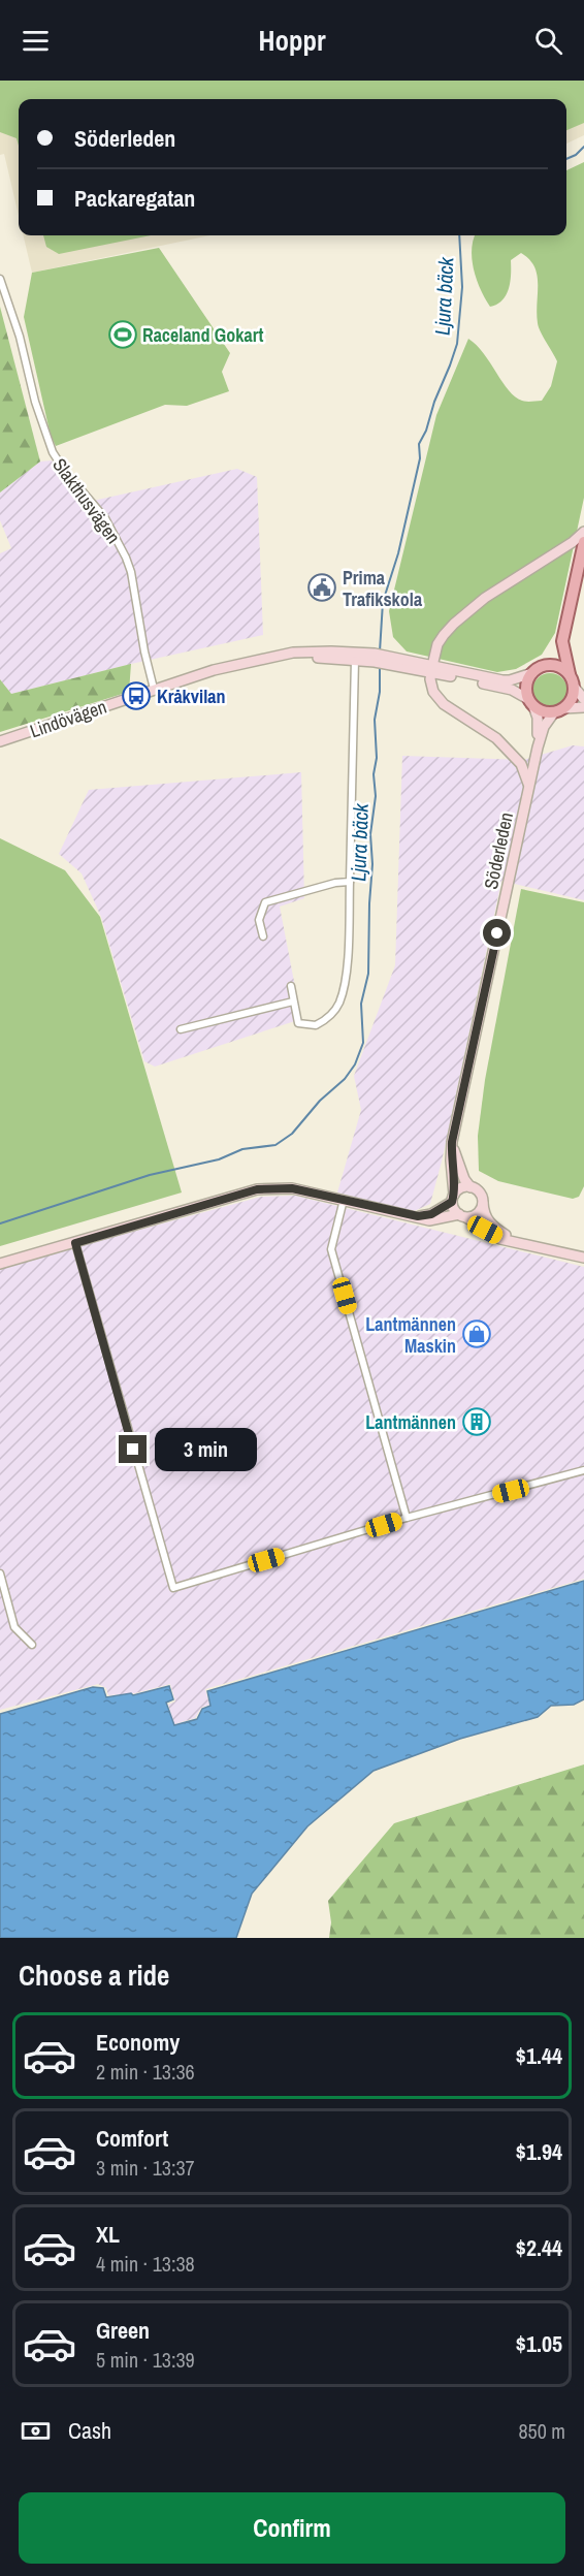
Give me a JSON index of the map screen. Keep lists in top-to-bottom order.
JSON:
{
  "streets": {
    "main road": ["Lindövägen", "Söderleden"],
    "street": ["Slakthusvägen"]
  },
  "crossings": [
    ["Slakthusvägen", "Lindövägen"],
    ["Lindövägen", "Söderleden"]
  ],
  "water": ["Ljura bäck"],
  "places": {
    "sports": ["Raceland Gokart"],
    "public building": ["Prima Trafikskola"],
    "bus stop": ["Kråkvilan"],
    "shop": ["Lantmännen Maskin"],
    "building": ["Lantmännen"]
  },
  "page": {
    "header": "Hoppr",
    "banner": ["Söderleden", "Packaregatan"],
    "bubble": "3 min",
    "heading": "Choose a ride",
    "list": [
      {
        "name": "Economy",
        "note": "2 min · 13:36",
        "value": "$1.44"
      },
      {
        "name": "Comfort",
        "note": "3 min · 13:37",
        "value": "$1.94"
      },
      {
        "name": "XL",
        "note": "4 min · 13:38",
        "value": "$2.44"
      },
      {
        "name": "Green",
        "note": "5 min · 13:39",
        "value": "$1.05"
      }
    ],
    "pay": ["Cash", "850 m"],
    "buttons": "Confirm"
  }
}
